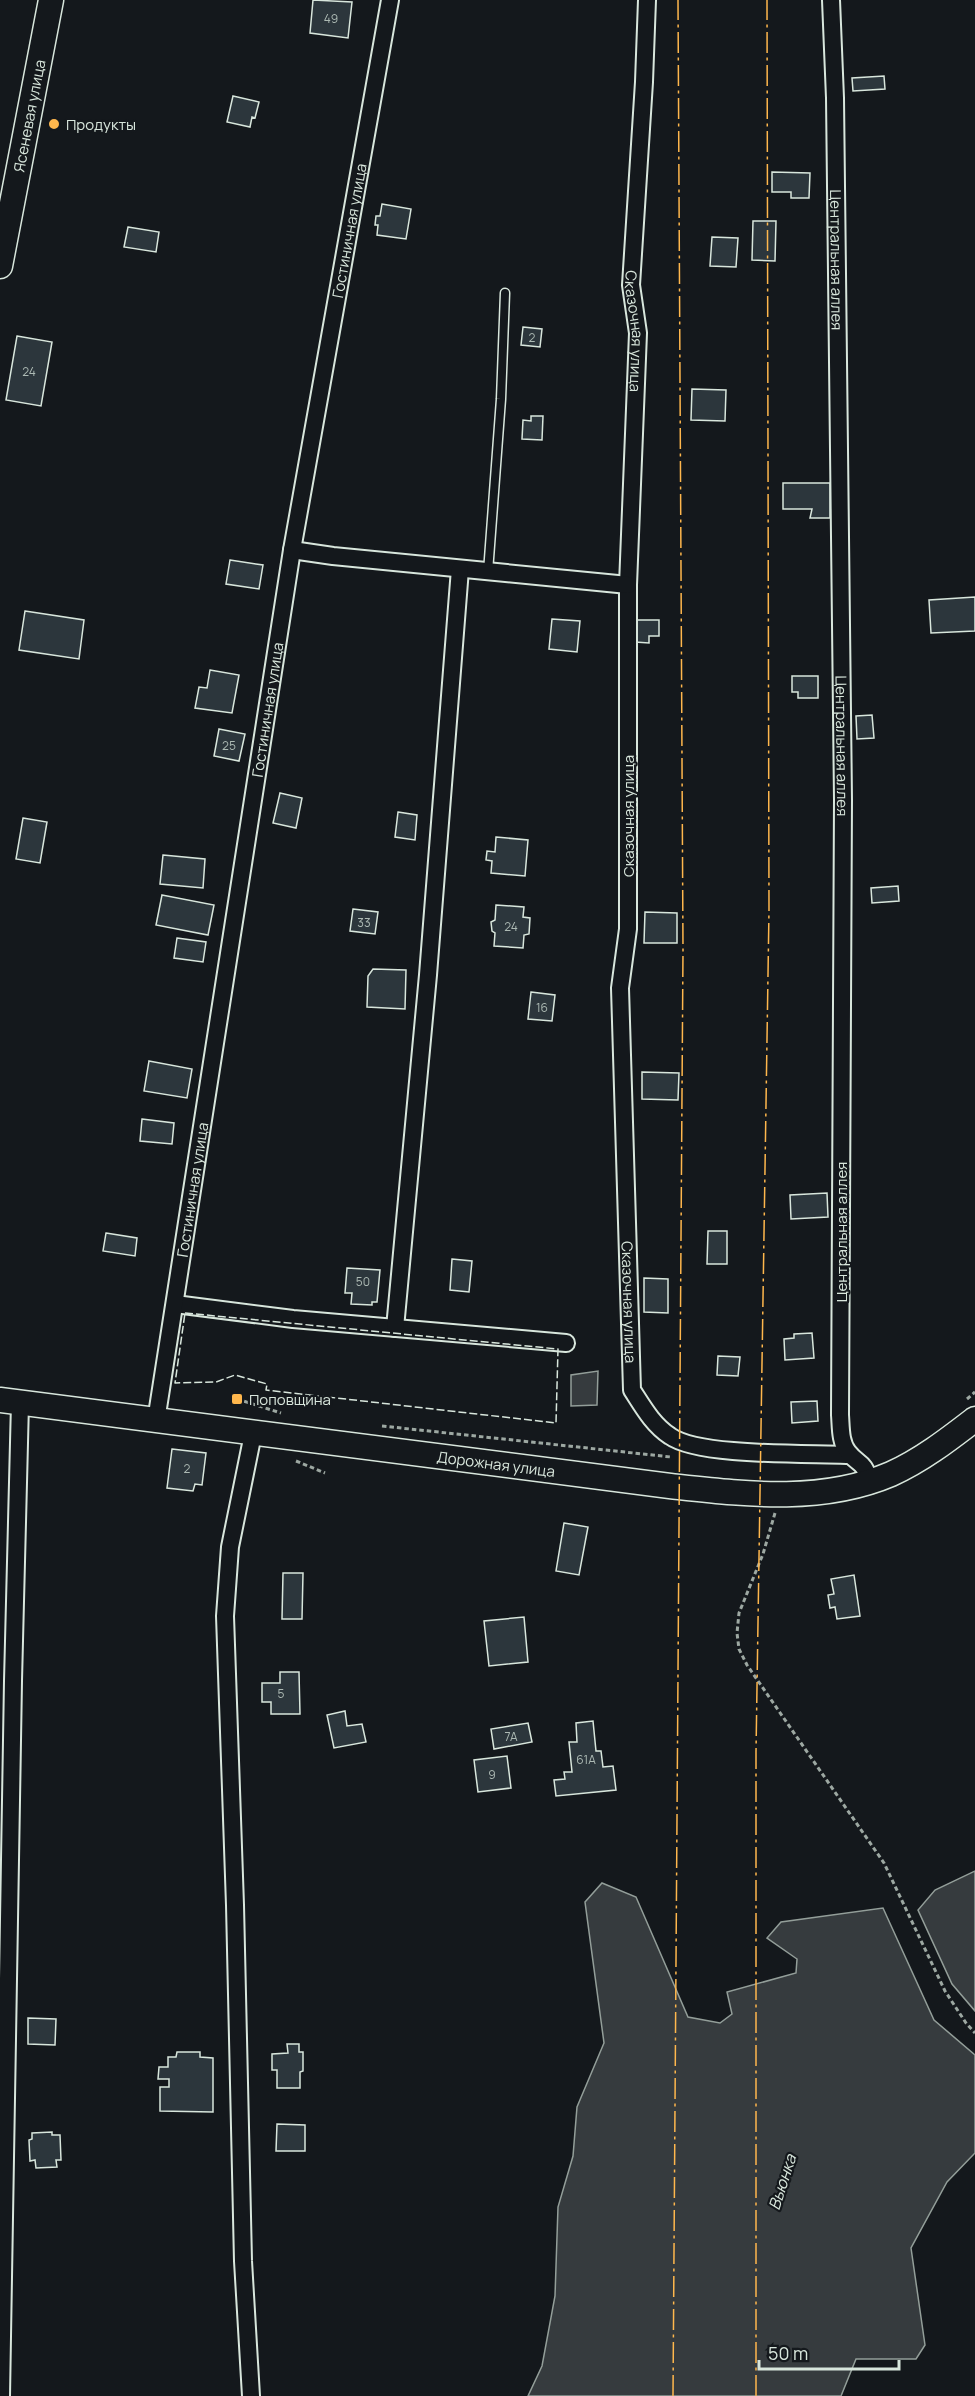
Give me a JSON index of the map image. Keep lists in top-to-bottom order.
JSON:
{
  "streets": {
    "main road": ["Ясеневая улица", "Дорожная улица"],
    "street": ["Гостиничная улица", "Центральная аллея", "Сказочная улица"]
  },
  "crossings": [
    ["Гостиничная улица", "Дорожная улица"],
    ["Центральная аллея", "Сказочная улица"],
    ["Центральная аллея", "Дорожная улица"]
  ],
  "water": ["Вьюнка"],
  "places": {
    "other": ["Продукты"],
    "transit": ["Поповщина"]
  },
  "house_numbers": [
    "49",
    "2",
    "24",
    "25",
    "33",
    "24",
    "16",
    "50",
    "2",
    "5",
    "7А",
    "61А",
    "9"
  ],
  "scale_bar": "50 m"
}
